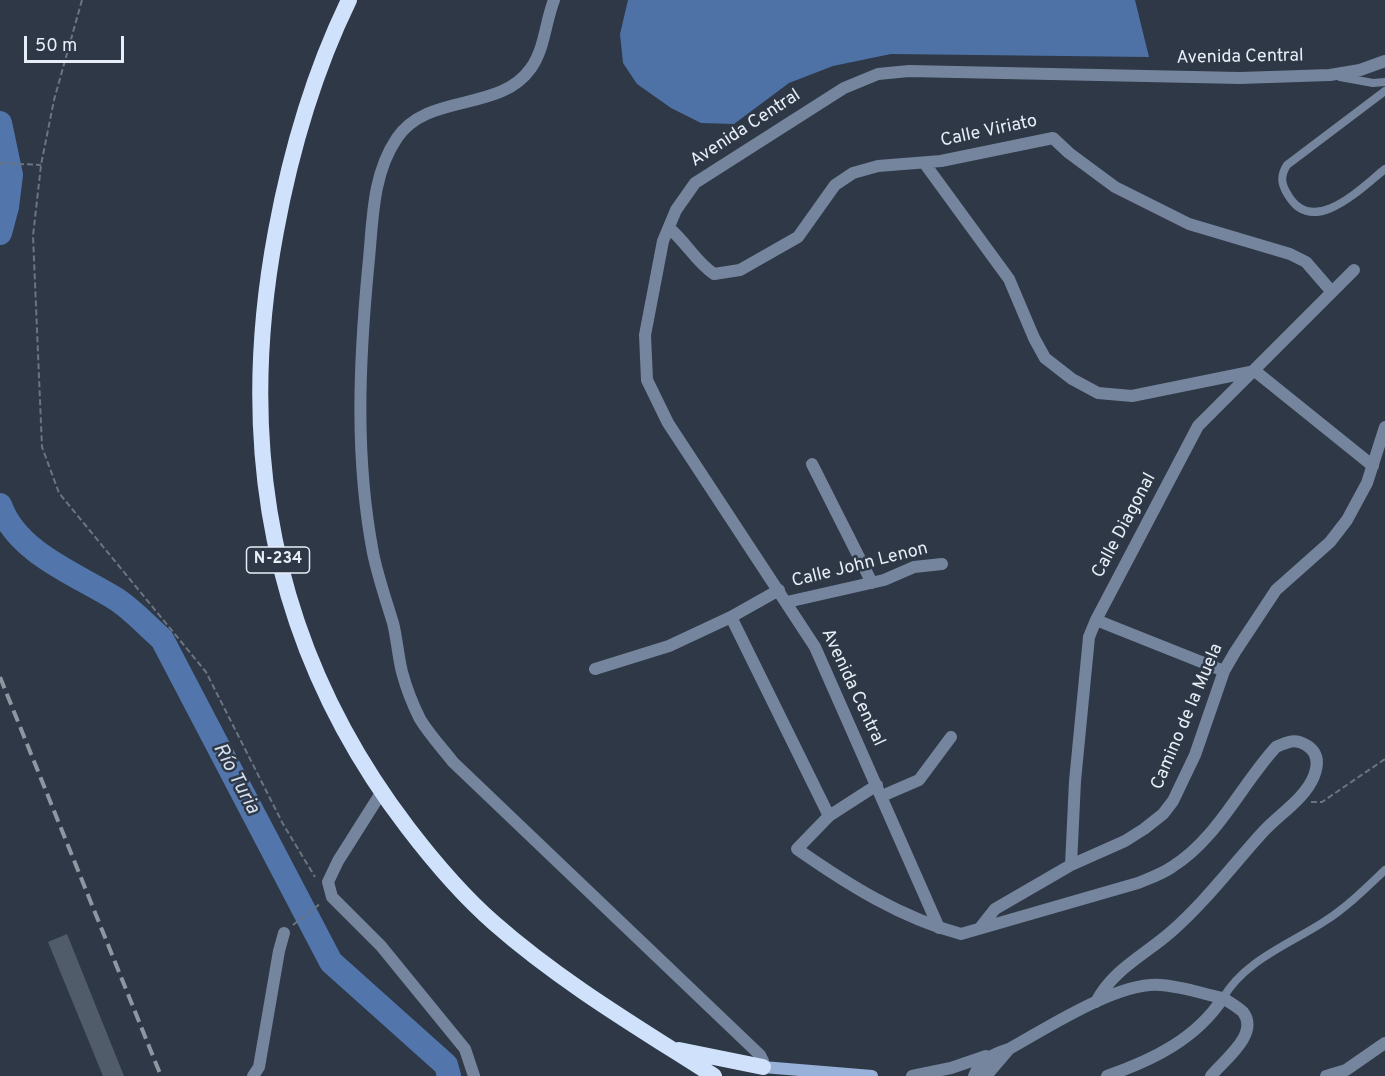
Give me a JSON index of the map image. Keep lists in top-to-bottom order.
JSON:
{
  "streets": {
    "highway": ["N-234"],
    "street": [
      "Avenida Central",
      "Calle Viriato",
      "Calle Diagonal",
      "Calle John Lenon",
      "Camino de la Muela"
    ]
  },
  "crossings": [
    ["Avenida Central", "Calle Viriato"],
    ["Avenida Central", "Calle John Lenon"],
    ["Calle Viriato", "Calle Diagonal"],
    ["Calle Diagonal", "Camino de la Muela"]
  ],
  "water": ["Río Turia"],
  "scale_bar": "50 m"
}
